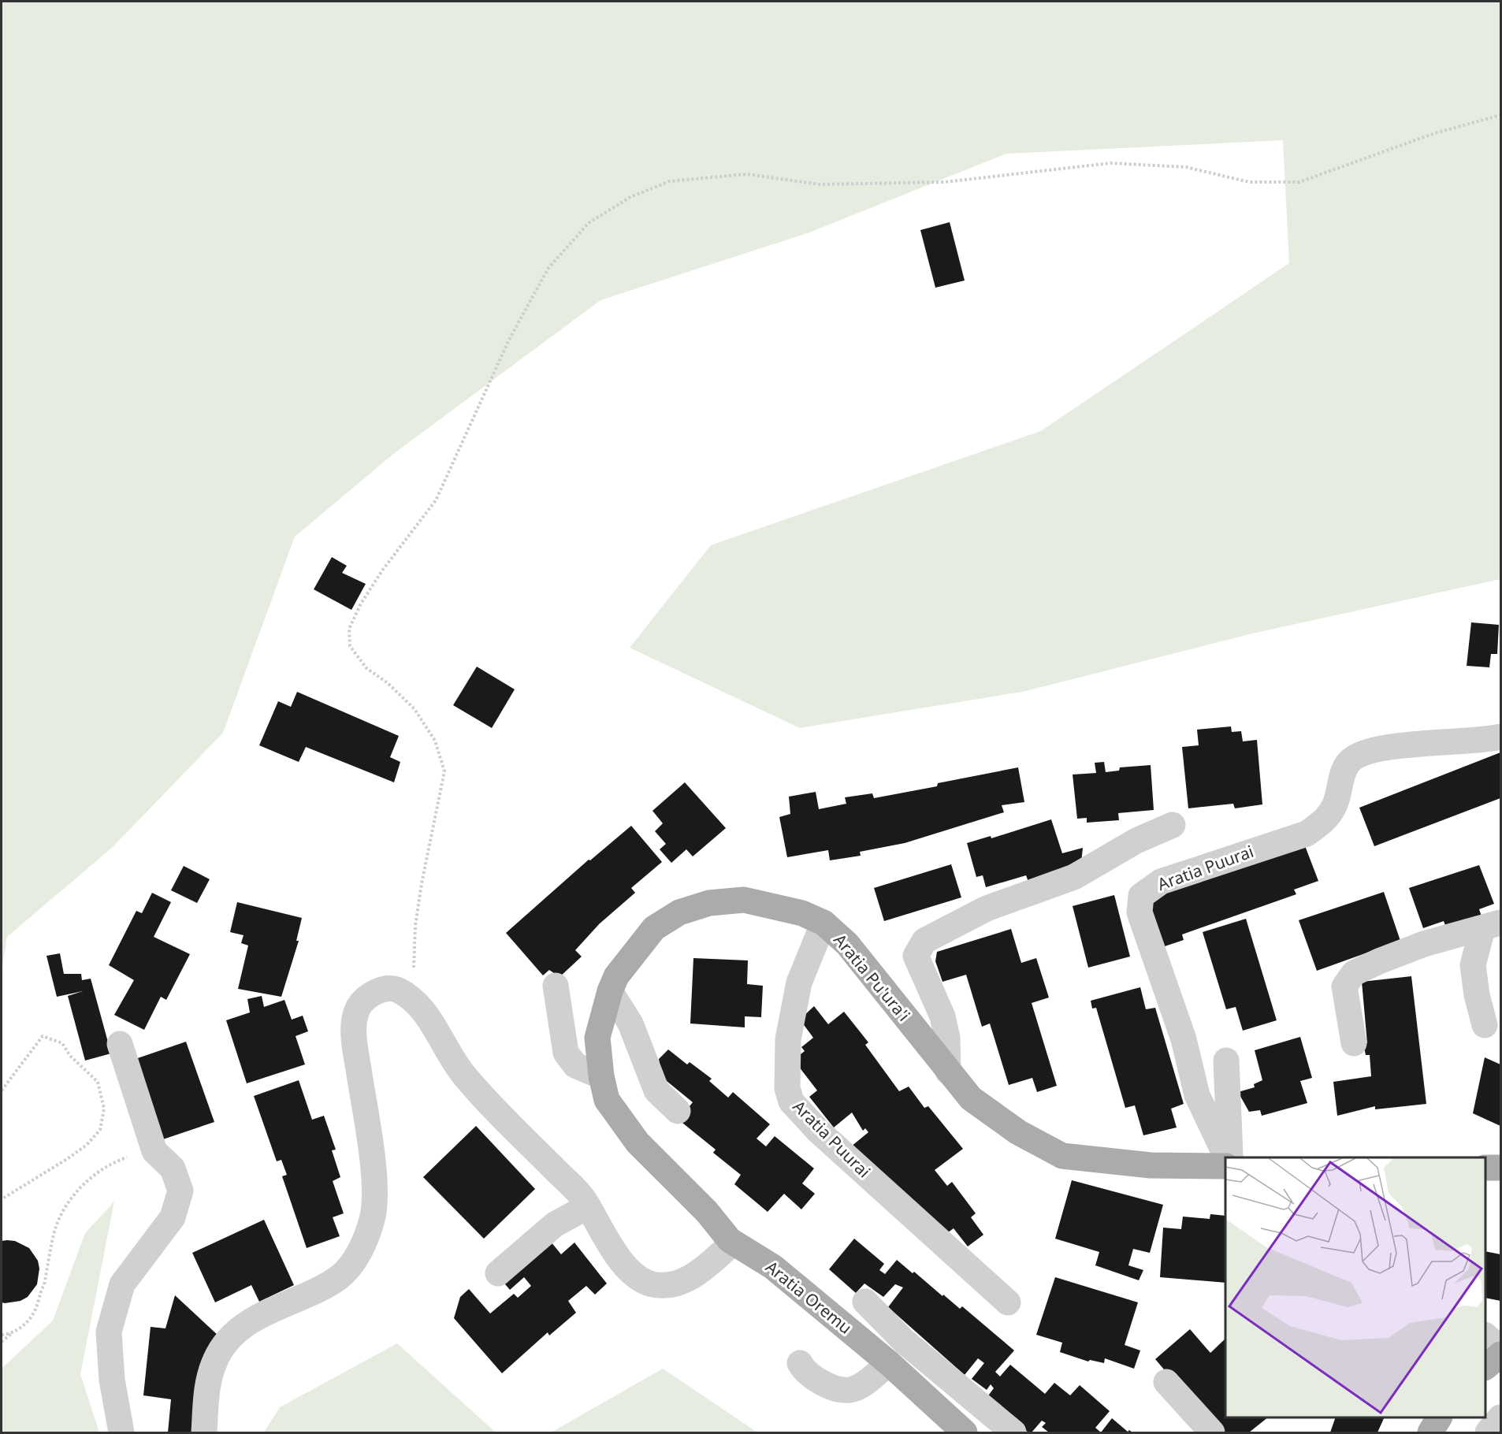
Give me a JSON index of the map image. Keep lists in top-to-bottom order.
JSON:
{
  "streets": {
    "main road": ["Aratia Pu'ura'i", "Aratia Oremu"],
    "street": ["Aratia Puurai"]
  },
  "crossings": [
    ["Aratia Puurai", "Aratia Pu'ura'i"],
    ["Aratia Pu'ura'i", "Aratia Oremu"]
  ]
}
